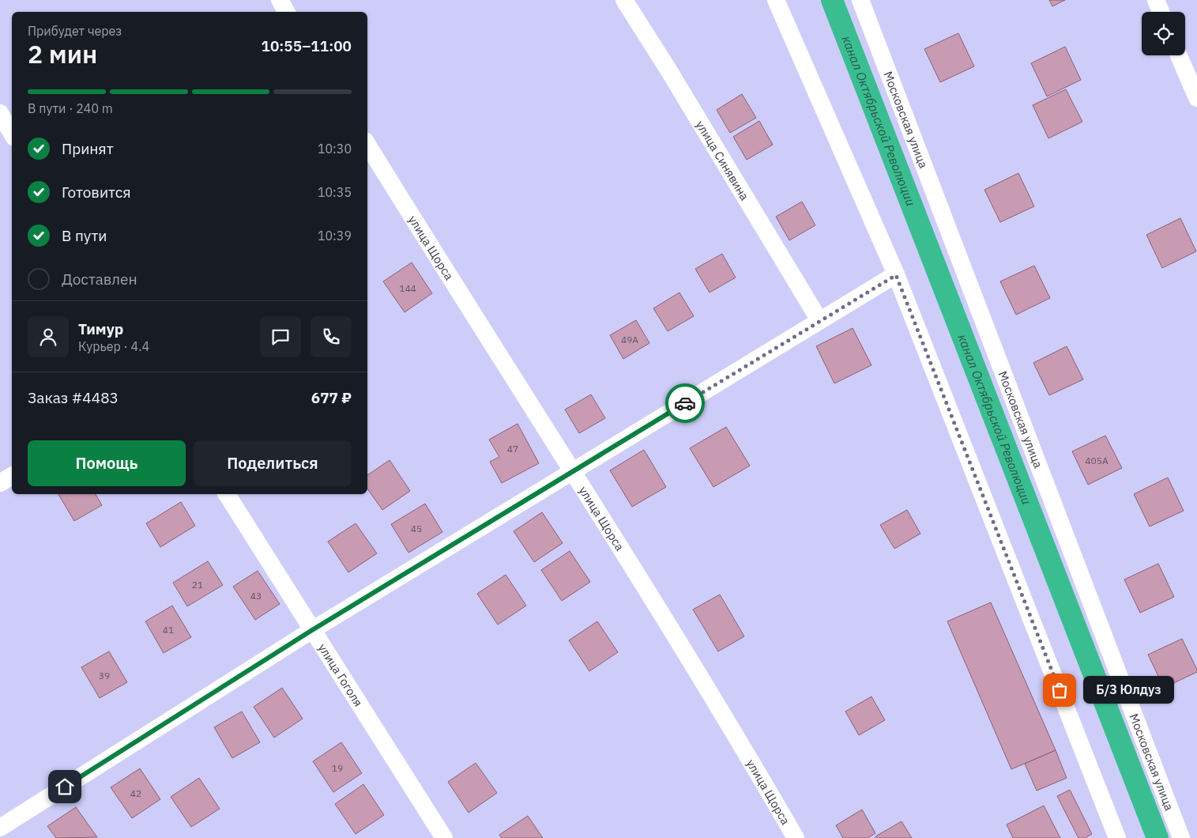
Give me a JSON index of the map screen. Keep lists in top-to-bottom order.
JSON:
{
  "streets": {
    "street": [
      "Московская улица",
      "улица Синявина",
      "улица Щорса",
      "улица Гоголя"
    ]
  },
  "water": ["канал Октябрьской Революции"],
  "places": ["Б/З Юлдуз"],
  "house_numbers": [
    "144",
    "49А",
    "47",
    "405А",
    "45",
    "21",
    "43",
    "41",
    "39",
    "19",
    "42"
  ],
  "page": {
    "heading": ["2 мин", "Прибудет через", "10:55–11:00"],
    "panel": [
      "Тимур",
      "Курьер · 4.4",
      "Заказ #4483",
      "677 ₽"
    ],
    "bar": "В пути · 240 m",
    "list": [
      ["Принят", "10:30"],
      ["Готовится", "10:35"],
      ["В пути", "10:39"],
      "Доставлен"
    ],
    "buttons": ["Помощь", "Поделиться"],
    "bubble": "Б/З Юлдуз"
  }
}
